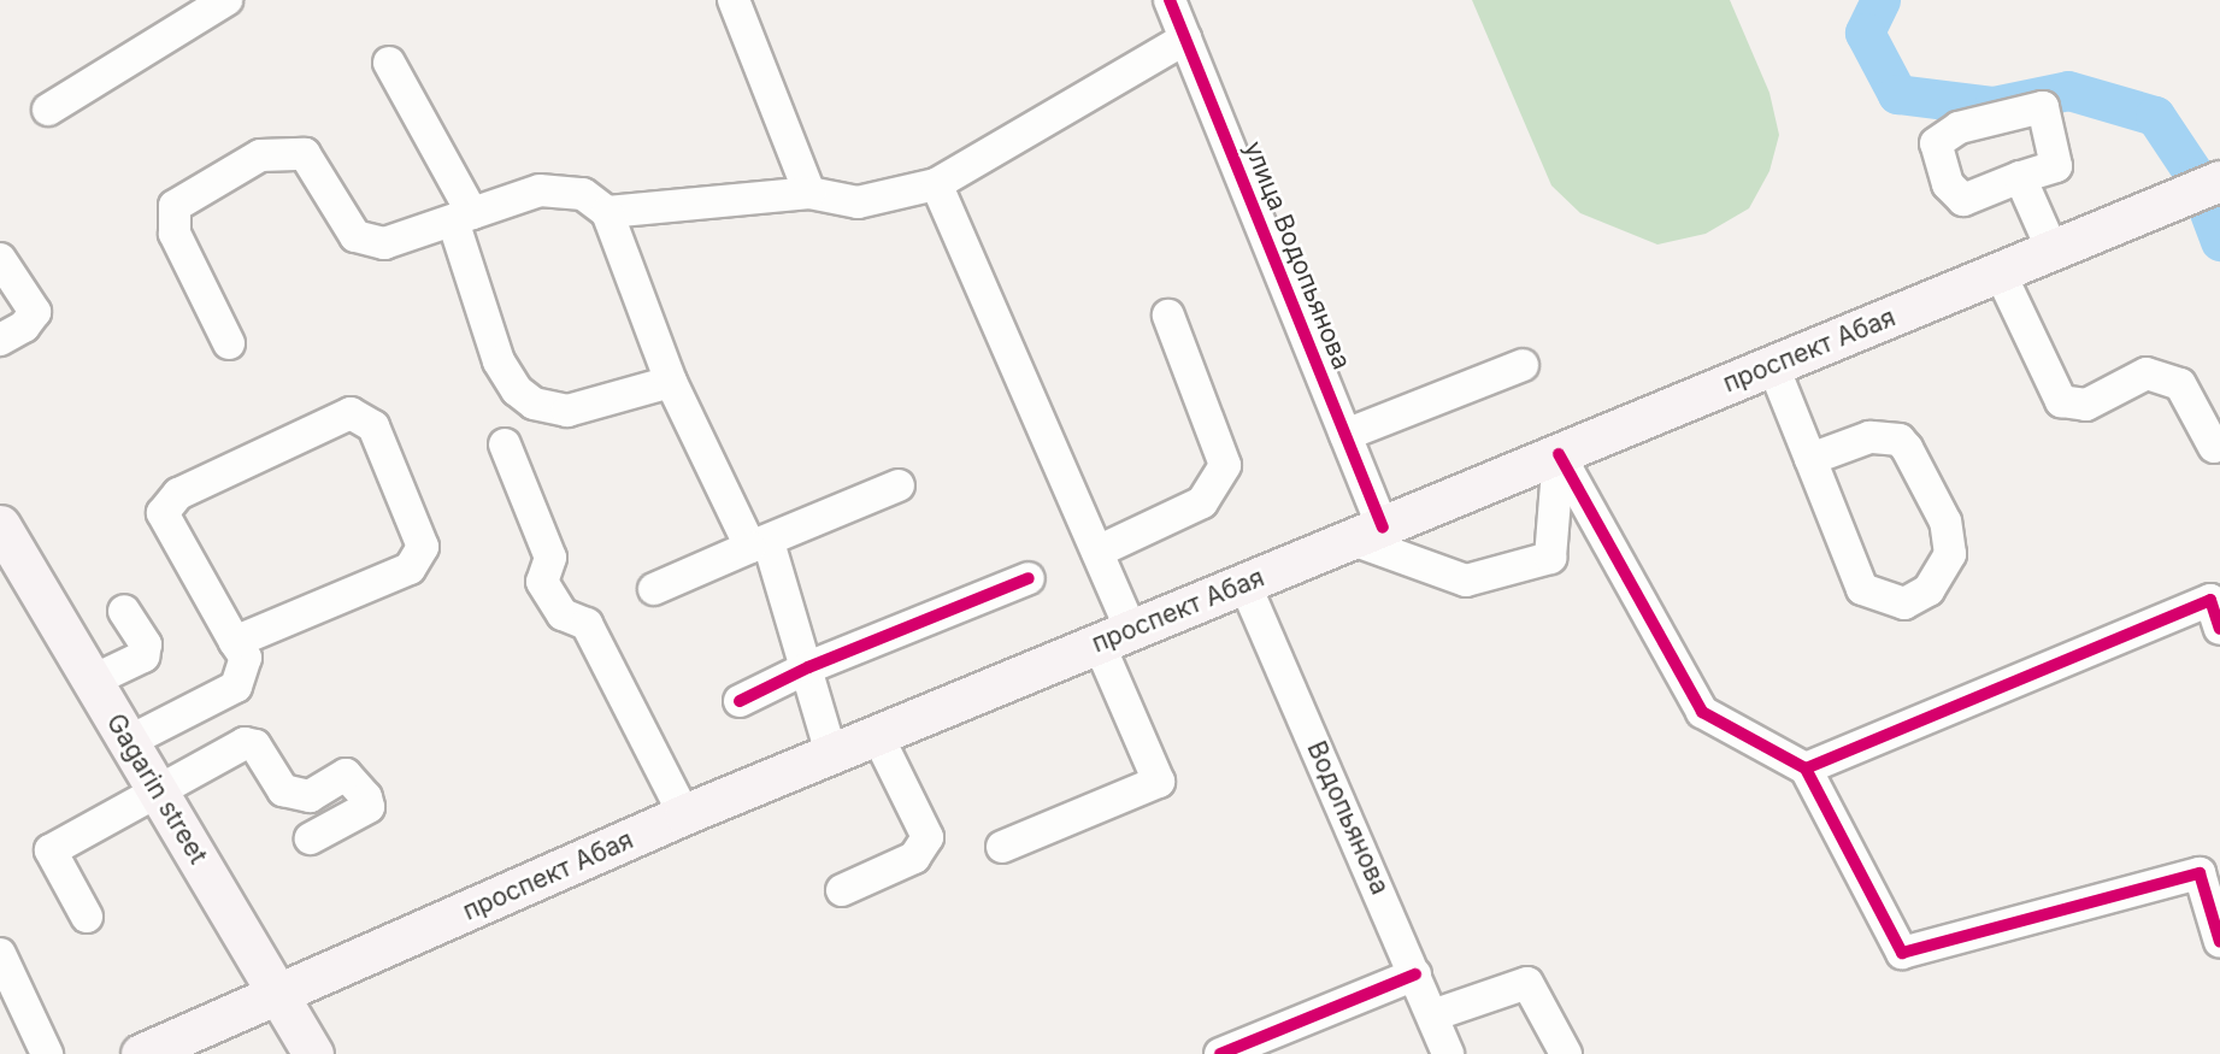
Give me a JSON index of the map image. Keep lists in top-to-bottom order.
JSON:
{
  "streets": {
    "main road": ["проспект Абая", "Gagarin street"],
    "street": ["улица Водопьянова", "Водопьянова"]
  },
  "crossings": [
    ["улица Водопьянова", "проспект Абая"],
    ["проспект Абая", "Gagarin street"],
    ["проспект Абая", "Водопьянова"]
  ]
}
